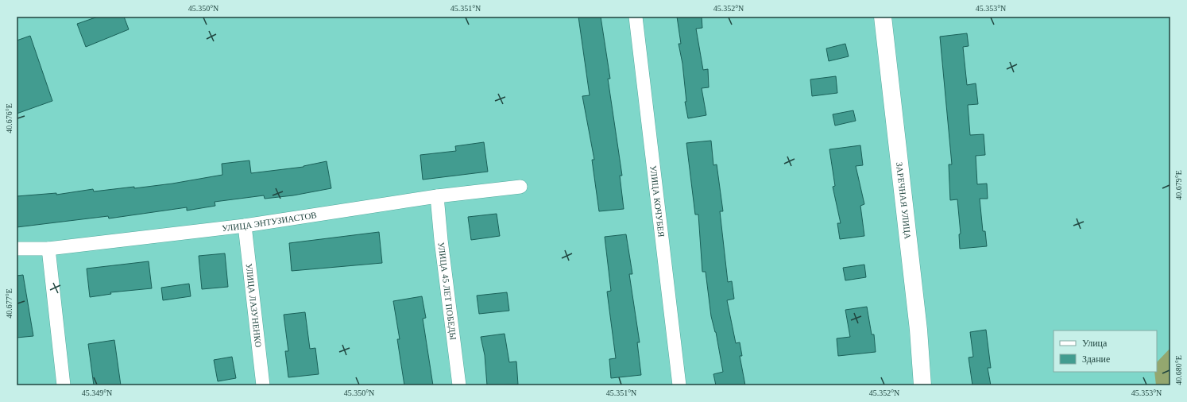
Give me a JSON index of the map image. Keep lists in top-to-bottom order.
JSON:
{
  "streets": {
    "main road": ["ЗАРЕЧНАЯ УЛИЦА"],
    "street": [
      "УЛИЦА КОЧУБЕЯ",
      "УЛИЦА ЭНТУЗИАСТОВ",
      "УЛИЦА 45 ЛЕТ ПОБЕДЫ",
      "УЛИЦА ЛАЗУНЕНКО"
    ]
  },
  "crossings": [
    ["УЛИЦА ЭНТУЗИАСТОВ", "УЛИЦА 45 ЛЕТ ПОБЕДЫ"],
    ["УЛИЦА ЭНТУЗИАСТОВ", "УЛИЦА ЛАЗУНЕНКО"]
  ],
  "legend": ["Улица", "Здание"],
  "coordinates": [
    "45.350°N",
    "45.351°N",
    "45.352°N",
    "45.353°N",
    "40.676°E",
    "40.679°E",
    "40.677°E",
    "40.680°E",
    "45.349°N"
  ]
}
